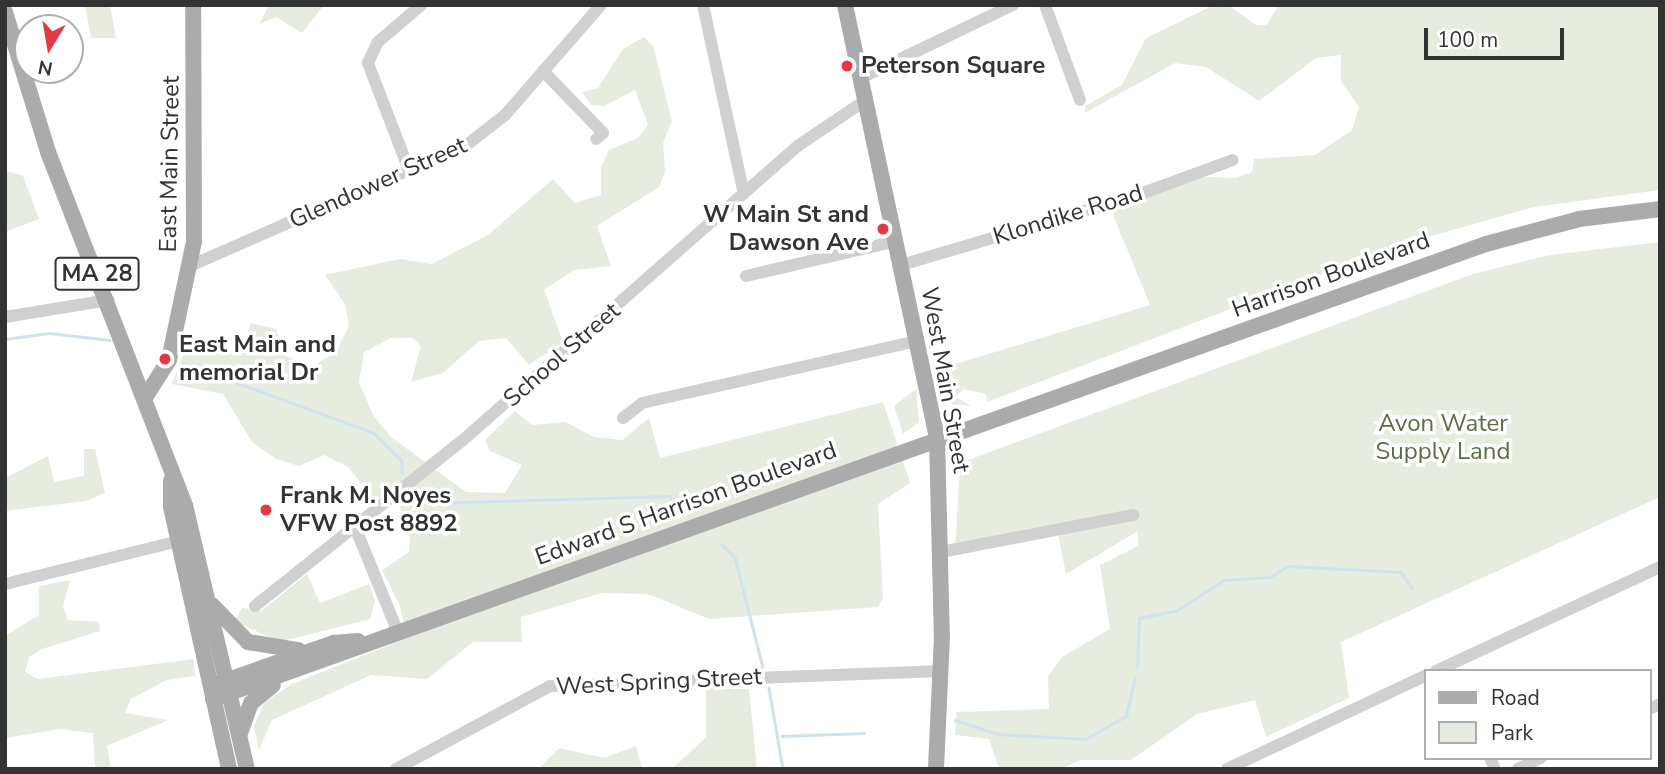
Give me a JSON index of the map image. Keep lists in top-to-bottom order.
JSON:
{
  "streets": {
    "main road": [
      "East Main Street",
      "MA 28",
      "Harrison Boulevard",
      "West Main Street",
      "Edward S Harrison Boulevard"
    ],
    "street": [
      "Glendower Street",
      "Klondike Road",
      "School Street",
      "West Spring Street"
    ]
  },
  "crossings": [
    ["East Main Street", "Glendower Street"],
    ["East Main Street", "MA 28"],
    ["Klondike Road", "West Main Street"],
    ["MA 28", "Edward S Harrison Boulevard"],
    ["Harrison Boulevard", "Edward S Harrison Boulevard"],
    ["School Street", "West Main Street"],
    ["West Main Street", "Edward S Harrison Boulevard"],
    ["West Main Street", "West Spring Street"]
  ],
  "parks": ["Avon Water Supply Land"],
  "places": [
    "Peterson Square",
    "W Main St and Dawson Ave",
    "East Main and memorial Dr",
    "Frank M. Noyes VFW Post 8892"
  ],
  "legend": ["Road", "Park"],
  "scale_bar": "100 m",
  "north": "bottom"
}
